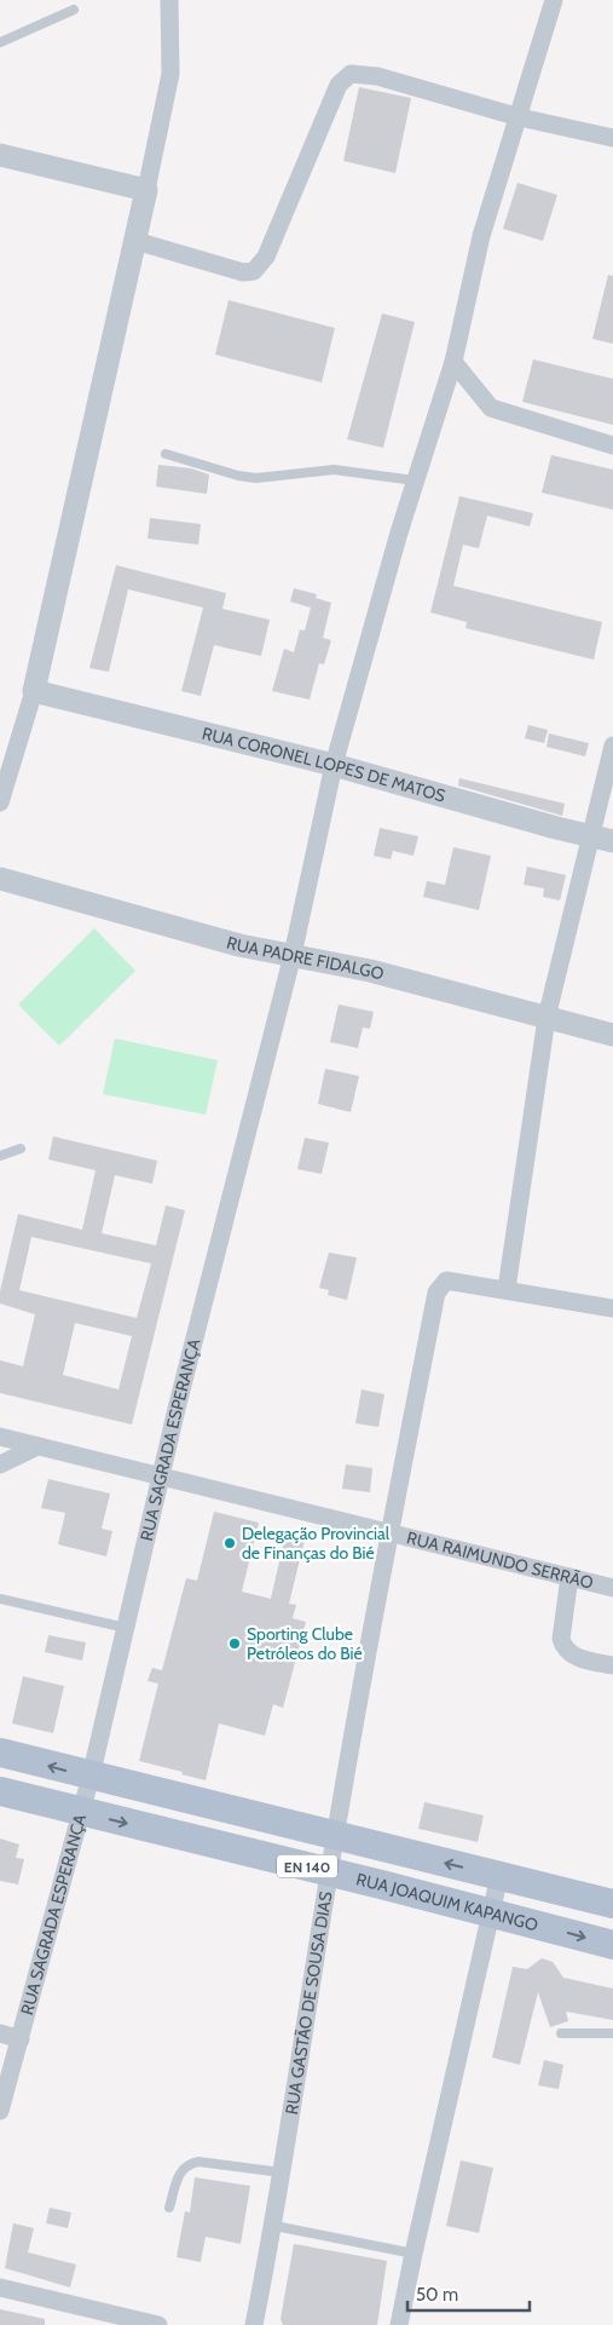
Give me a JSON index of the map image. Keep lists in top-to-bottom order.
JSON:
{
  "streets": {
    "main road": ["EN 140", "RUA JOAQUIM KAPANGO"],
    "street": [
      "RUA CORONEL LOPES DE MATOS",
      "RUA PADRE FIDALGO",
      "RUA SAGRADA ESPERANÇA",
      "RUA RAIMUNDO SERRÃO",
      "RUA GASTÃO DE SOUSA DIAS"
    ]
  },
  "crossings": [
    ["RUA CORONEL LOPES DE MATOS", "RUA SAGRADA ESPERANÇA"],
    ["RUA PADRE FIDALGO", "RUA SAGRADA ESPERANÇA"],
    ["RUA SAGRADA ESPERANÇA", "RUA RAIMUNDO SERRÃO"],
    ["RUA SAGRADA ESPERANÇA", "EN 140"],
    ["RUA SAGRADA ESPERANÇA", "RUA JOAQUIM KAPANGO"],
    ["RUA RAIMUNDO SERRÃO", "RUA GASTÃO DE SOUSA DIAS"],
    ["EN 140", "RUA GASTÃO DE SOUSA DIAS"],
    ["RUA JOAQUIM KAPANGO", "RUA GASTÃO DE SOUSA DIAS"]
  ],
  "places": ["Delegação Provincial de Finanças do Bié", "Sporting Clube Petróleos do Bié"],
  "scale_bar": "50 m"
}
